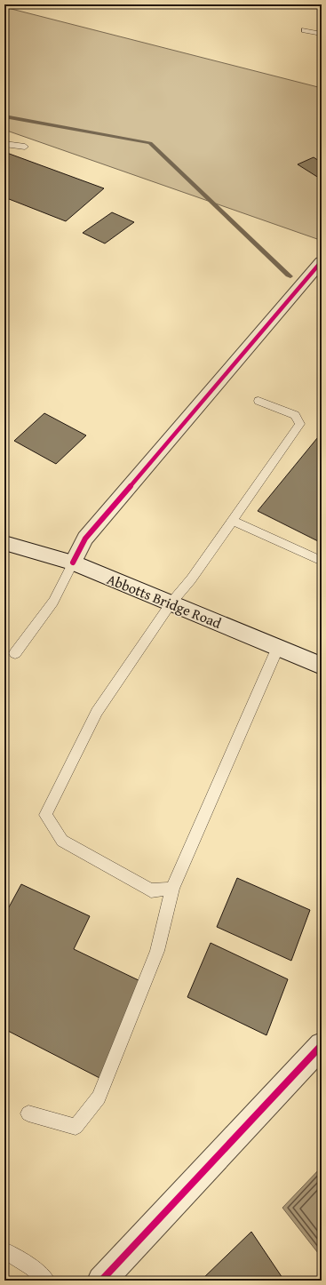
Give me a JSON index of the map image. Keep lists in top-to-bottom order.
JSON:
{
  "streets": {
    "street": ["Abbotts Bridge Road"]
  }
}
